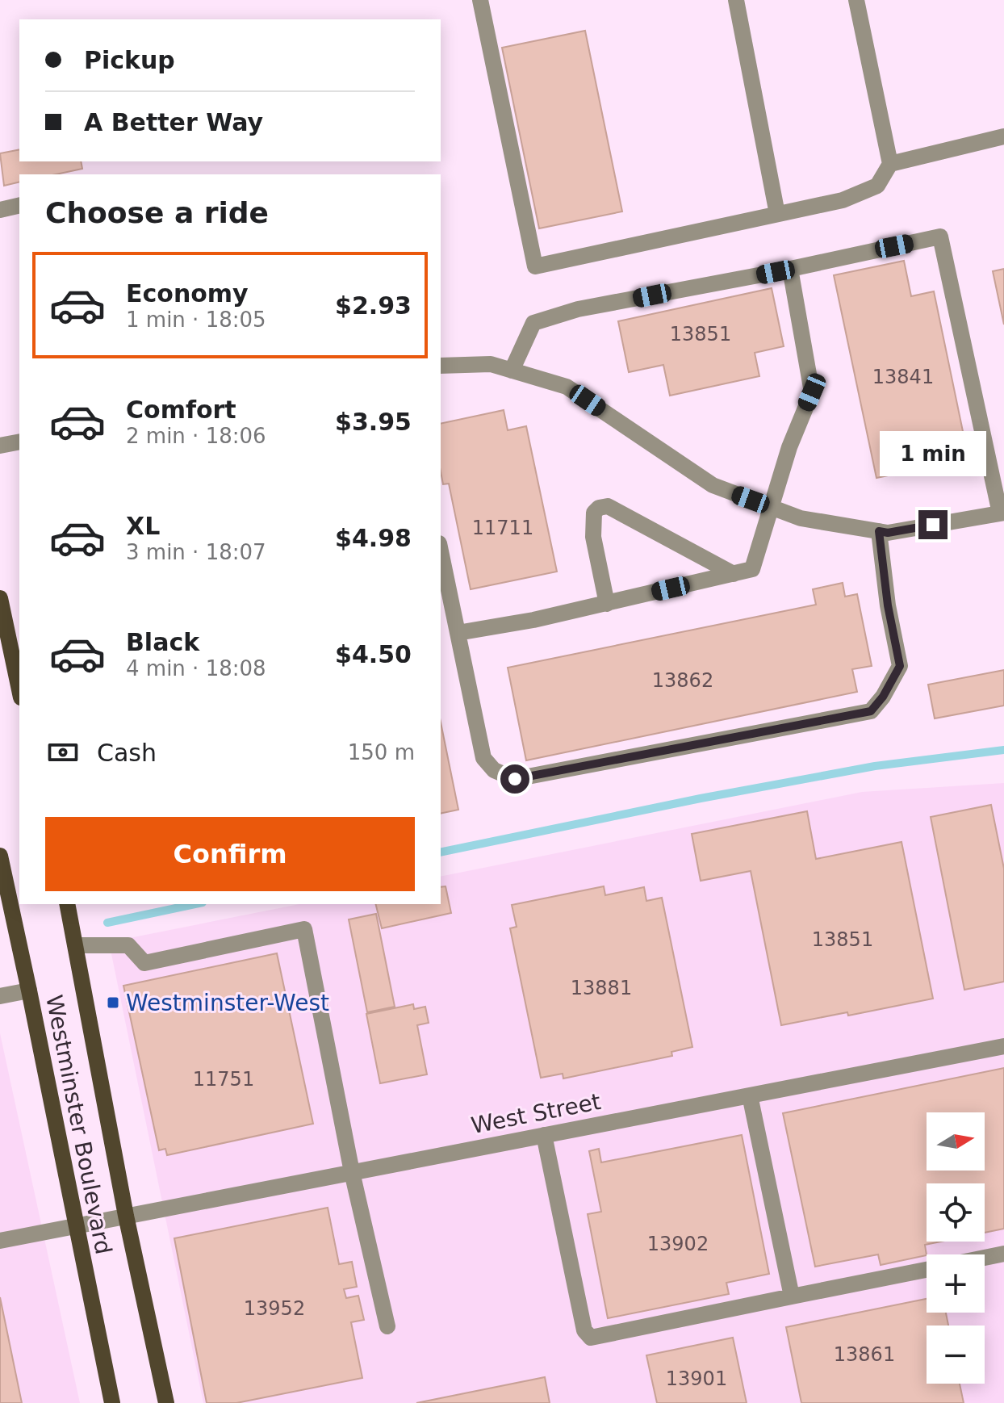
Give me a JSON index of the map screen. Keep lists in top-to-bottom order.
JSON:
{
  "streets": {
    "main road": ["Westminster Boulevard"],
    "street": ["West Street"]
  },
  "crossings": [
    ["West Street", "Westminster Boulevard"]
  ],
  "places": {
    "transit": ["Westminster-West"]
  },
  "house_numbers": [
    "13851",
    "13841",
    "11711",
    "13862",
    "13851",
    "13881",
    "11751",
    "13902",
    "13952",
    "13861",
    "13901"
  ],
  "north": "right",
  "page": {
    "banner": ["Pickup", "A Better Way"],
    "heading": "Choose a ride",
    "list": [
      {
        "name": "Economy",
        "note": "1 min · 18:05",
        "value": "$2.93"
      },
      {
        "name": "Comfort",
        "note": "2 min · 18:06",
        "value": "$3.95"
      },
      {
        "name": "XL",
        "note": "3 min · 18:07",
        "value": "$4.98"
      },
      {
        "name": "Black",
        "note": "4 min · 18:08",
        "value": "$4.50"
      }
    ],
    "bubble": "1 min",
    "pay": ["Cash", "150 m"],
    "buttons": "Confirm",
    "map_buttons": ["+", "−"]
  }
}
